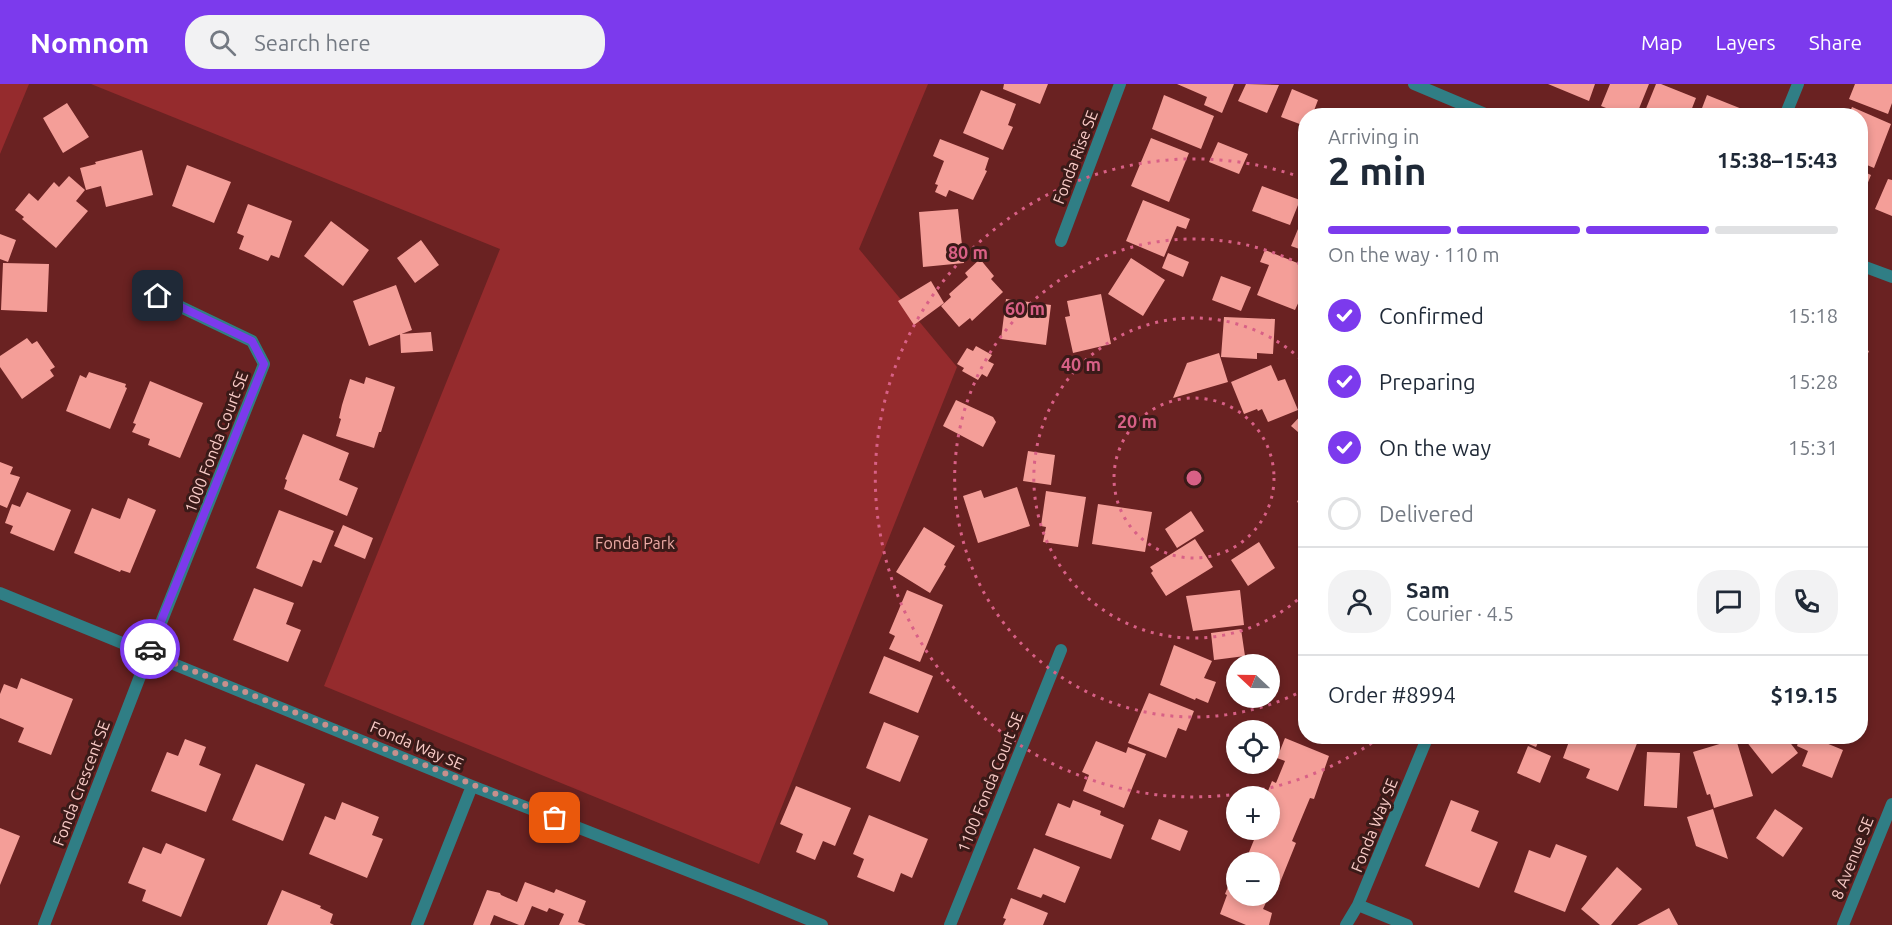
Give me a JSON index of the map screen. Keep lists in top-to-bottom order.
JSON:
{
  "streets": {
    "street": [
      "Fonda Rise SE",
      "1000 Fonda Court SE",
      "Fonda Way SE",
      "1100 Fonda Court SE",
      "Fonda Crescent SE",
      "8 Avenue SE"
    ]
  },
  "crossings": [
    ["1000 Fonda Court SE", "Fonda Way SE"],
    ["1000 Fonda Court SE", "Fonda Crescent SE"],
    ["Fonda Way SE", "Fonda Crescent SE"]
  ],
  "parks": ["Fonda Park"],
  "north": "left",
  "page": {
    "header": "Nomnom",
    "search": "Search here",
    "nav": ["Map", "Layers", "Share"],
    "heading": ["2 min", "Arriving in", "15:38–15:43"],
    "panel": [
      "Sam",
      "Courier · 4.5",
      "Order #8994",
      "$19.15"
    ],
    "bar": "On the way · 110 m",
    "list": [
      ["Confirmed", "15:18"],
      ["Preparing", "15:28"],
      ["On the way", "15:31"],
      "Delivered"
    ],
    "map_buttons": ["+", "−"]
  },
  "rings": [
    "80 m",
    "60 m",
    "40 m",
    "20 m"
  ]
}
